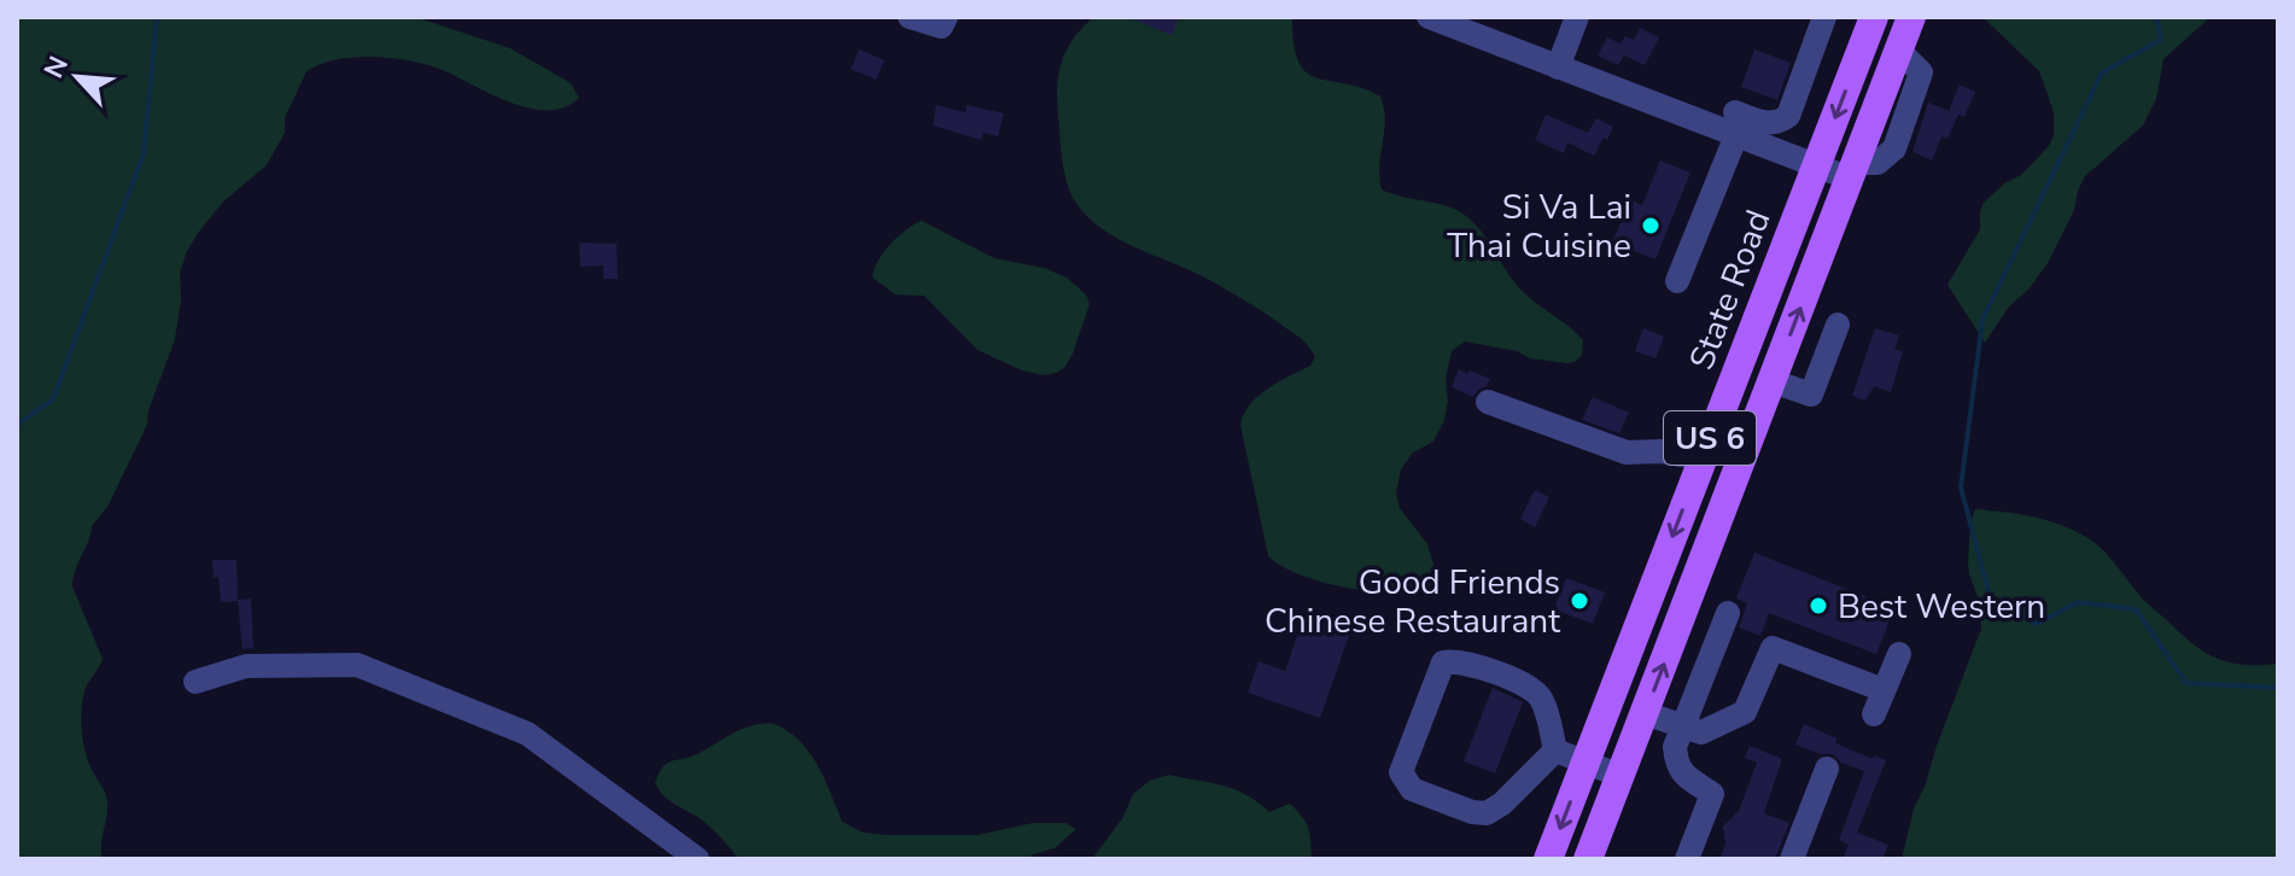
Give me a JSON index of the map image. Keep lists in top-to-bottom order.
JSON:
{
  "streets": {
    "main road": ["State Road", "US 6"]
  },
  "places": ["Si Va Lai Thai Cuisine", "Good Friends Chinese Restaurant", "Best Western"],
  "north": "top left"
}
